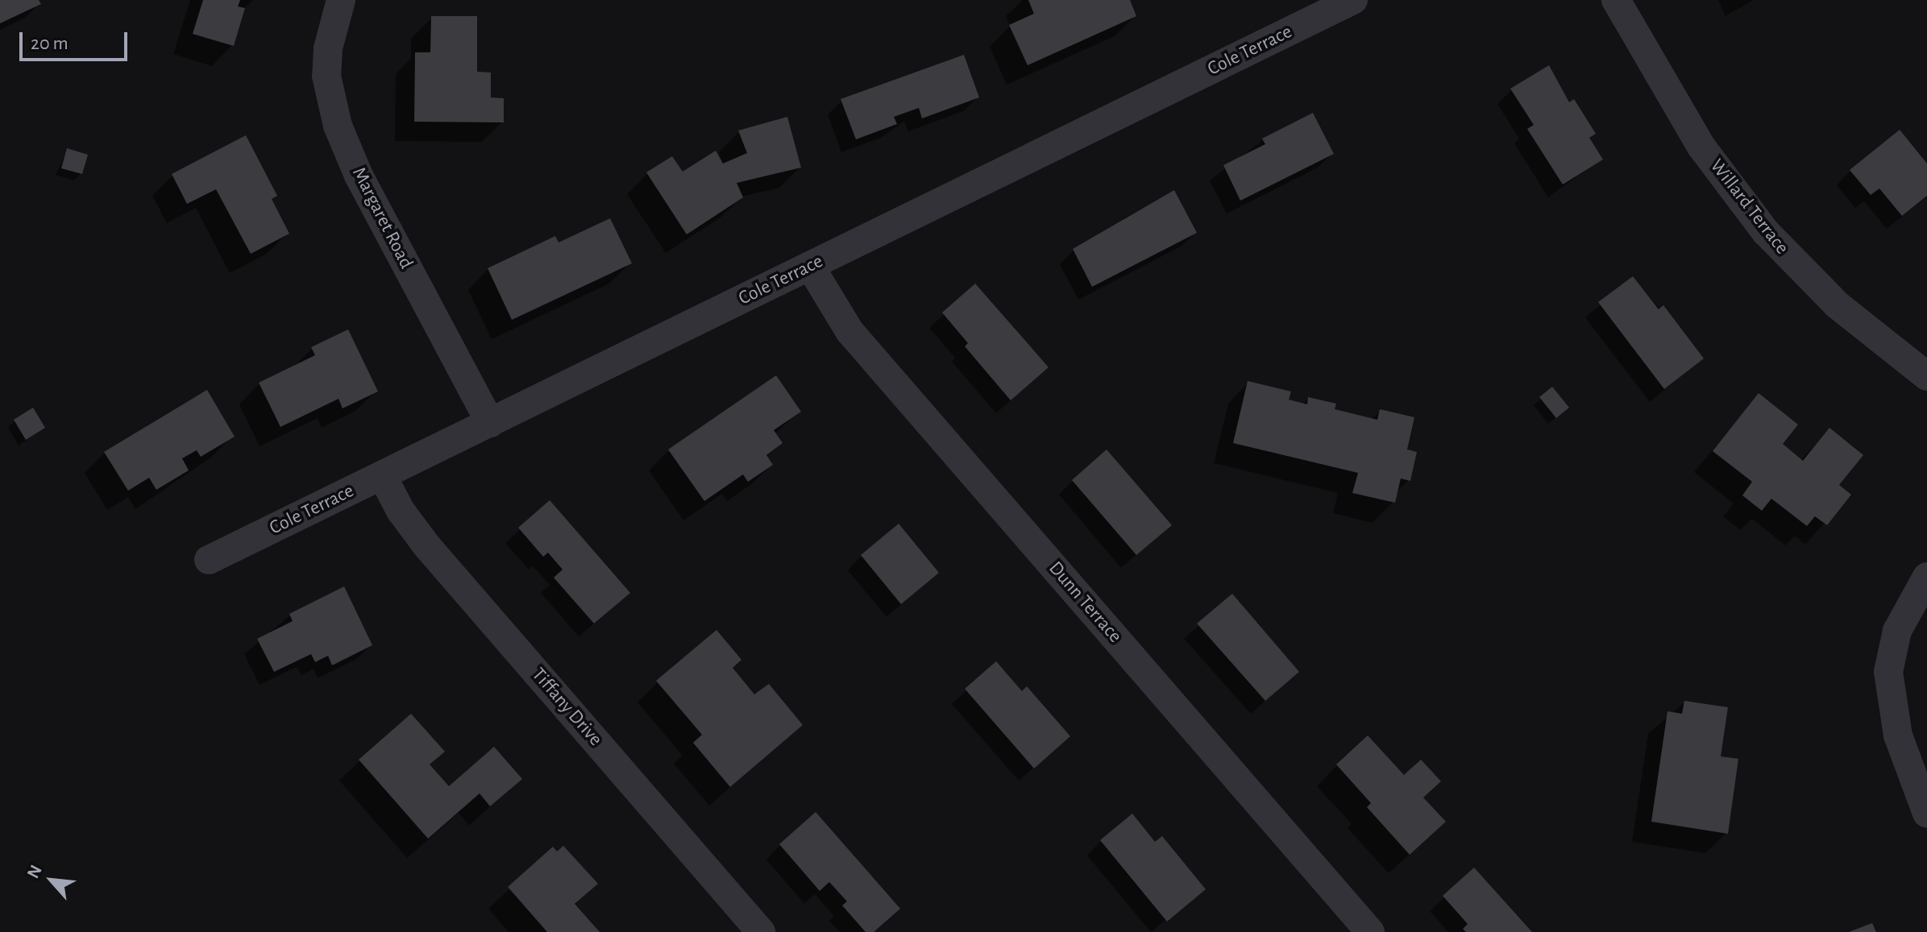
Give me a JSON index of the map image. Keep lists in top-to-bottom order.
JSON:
{
  "streets": {
    "street": [
      "Cole Terrace",
      "Willard Terrace",
      "Margaret Road",
      "Dunn Terrace",
      "Tiffany Drive"
    ]
  },
  "crossings": [
    ["Cole Terrace", "Margaret Road"],
    ["Cole Terrace", "Dunn Terrace"],
    ["Cole Terrace", "Tiffany Drive"]
  ],
  "scale_bar": "20 m",
  "north": "top left"
}
